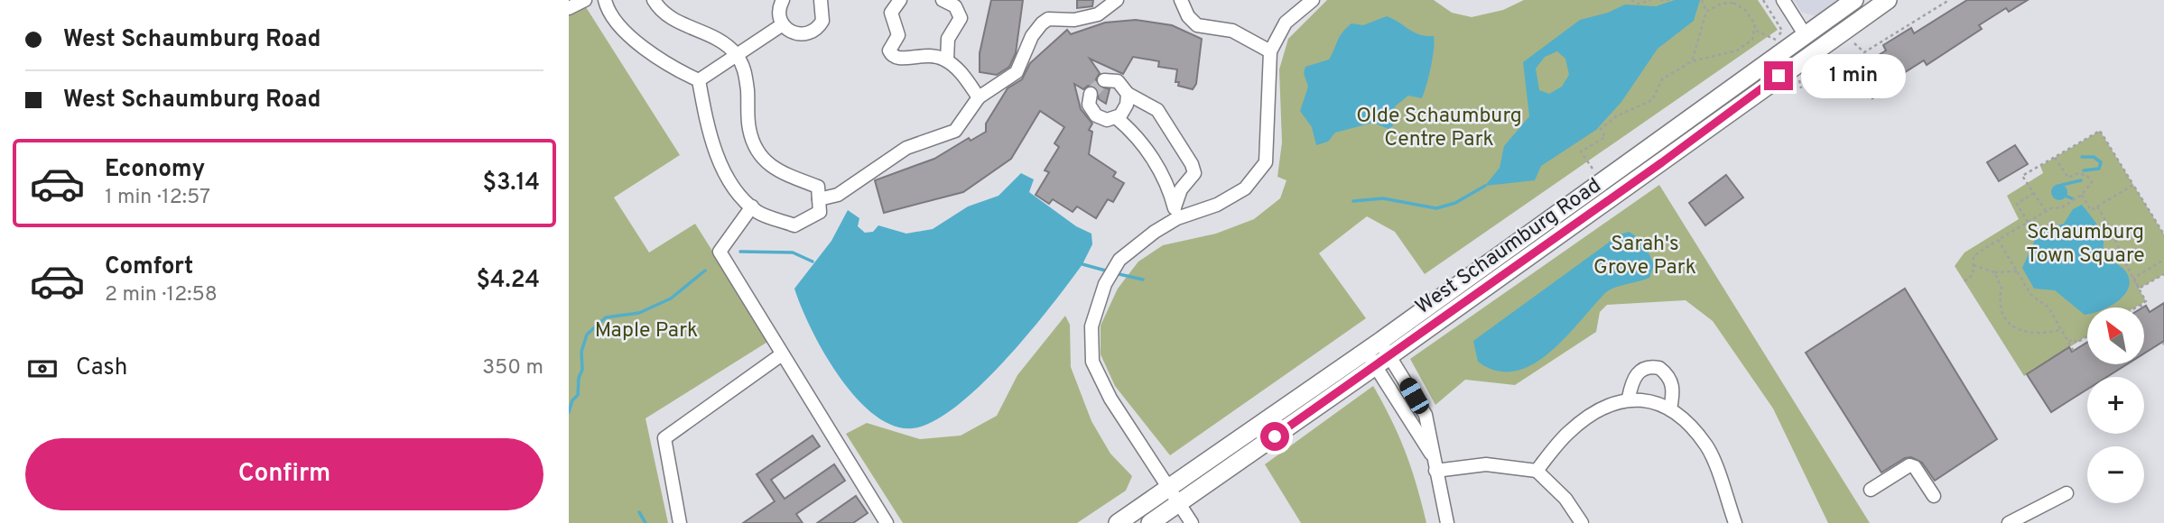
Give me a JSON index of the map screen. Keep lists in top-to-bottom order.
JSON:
{
  "streets": {
    "main road": ["West Schaumburg Road"]
  },
  "parks": [
    "Olde Schaumburg Centre Park",
    "Schaumburg Town Square",
    "Sarah's Grove Park",
    "Maple Park"
  ],
  "north": "top left",
  "page": {
    "banner": ["West Schaumburg Road", "West Schaumburg Road"],
    "bubble": "1 min",
    "list": [
      {
        "name": "Economy",
        "note": "1 min · 12:57",
        "value": "$3.14"
      },
      {
        "name": "Comfort",
        "note": "2 min · 12:58",
        "value": "$4.24"
      }
    ],
    "map_buttons": ["+", "−"],
    "pay": ["Cash", "350 m"],
    "buttons": "Confirm"
  }
}
